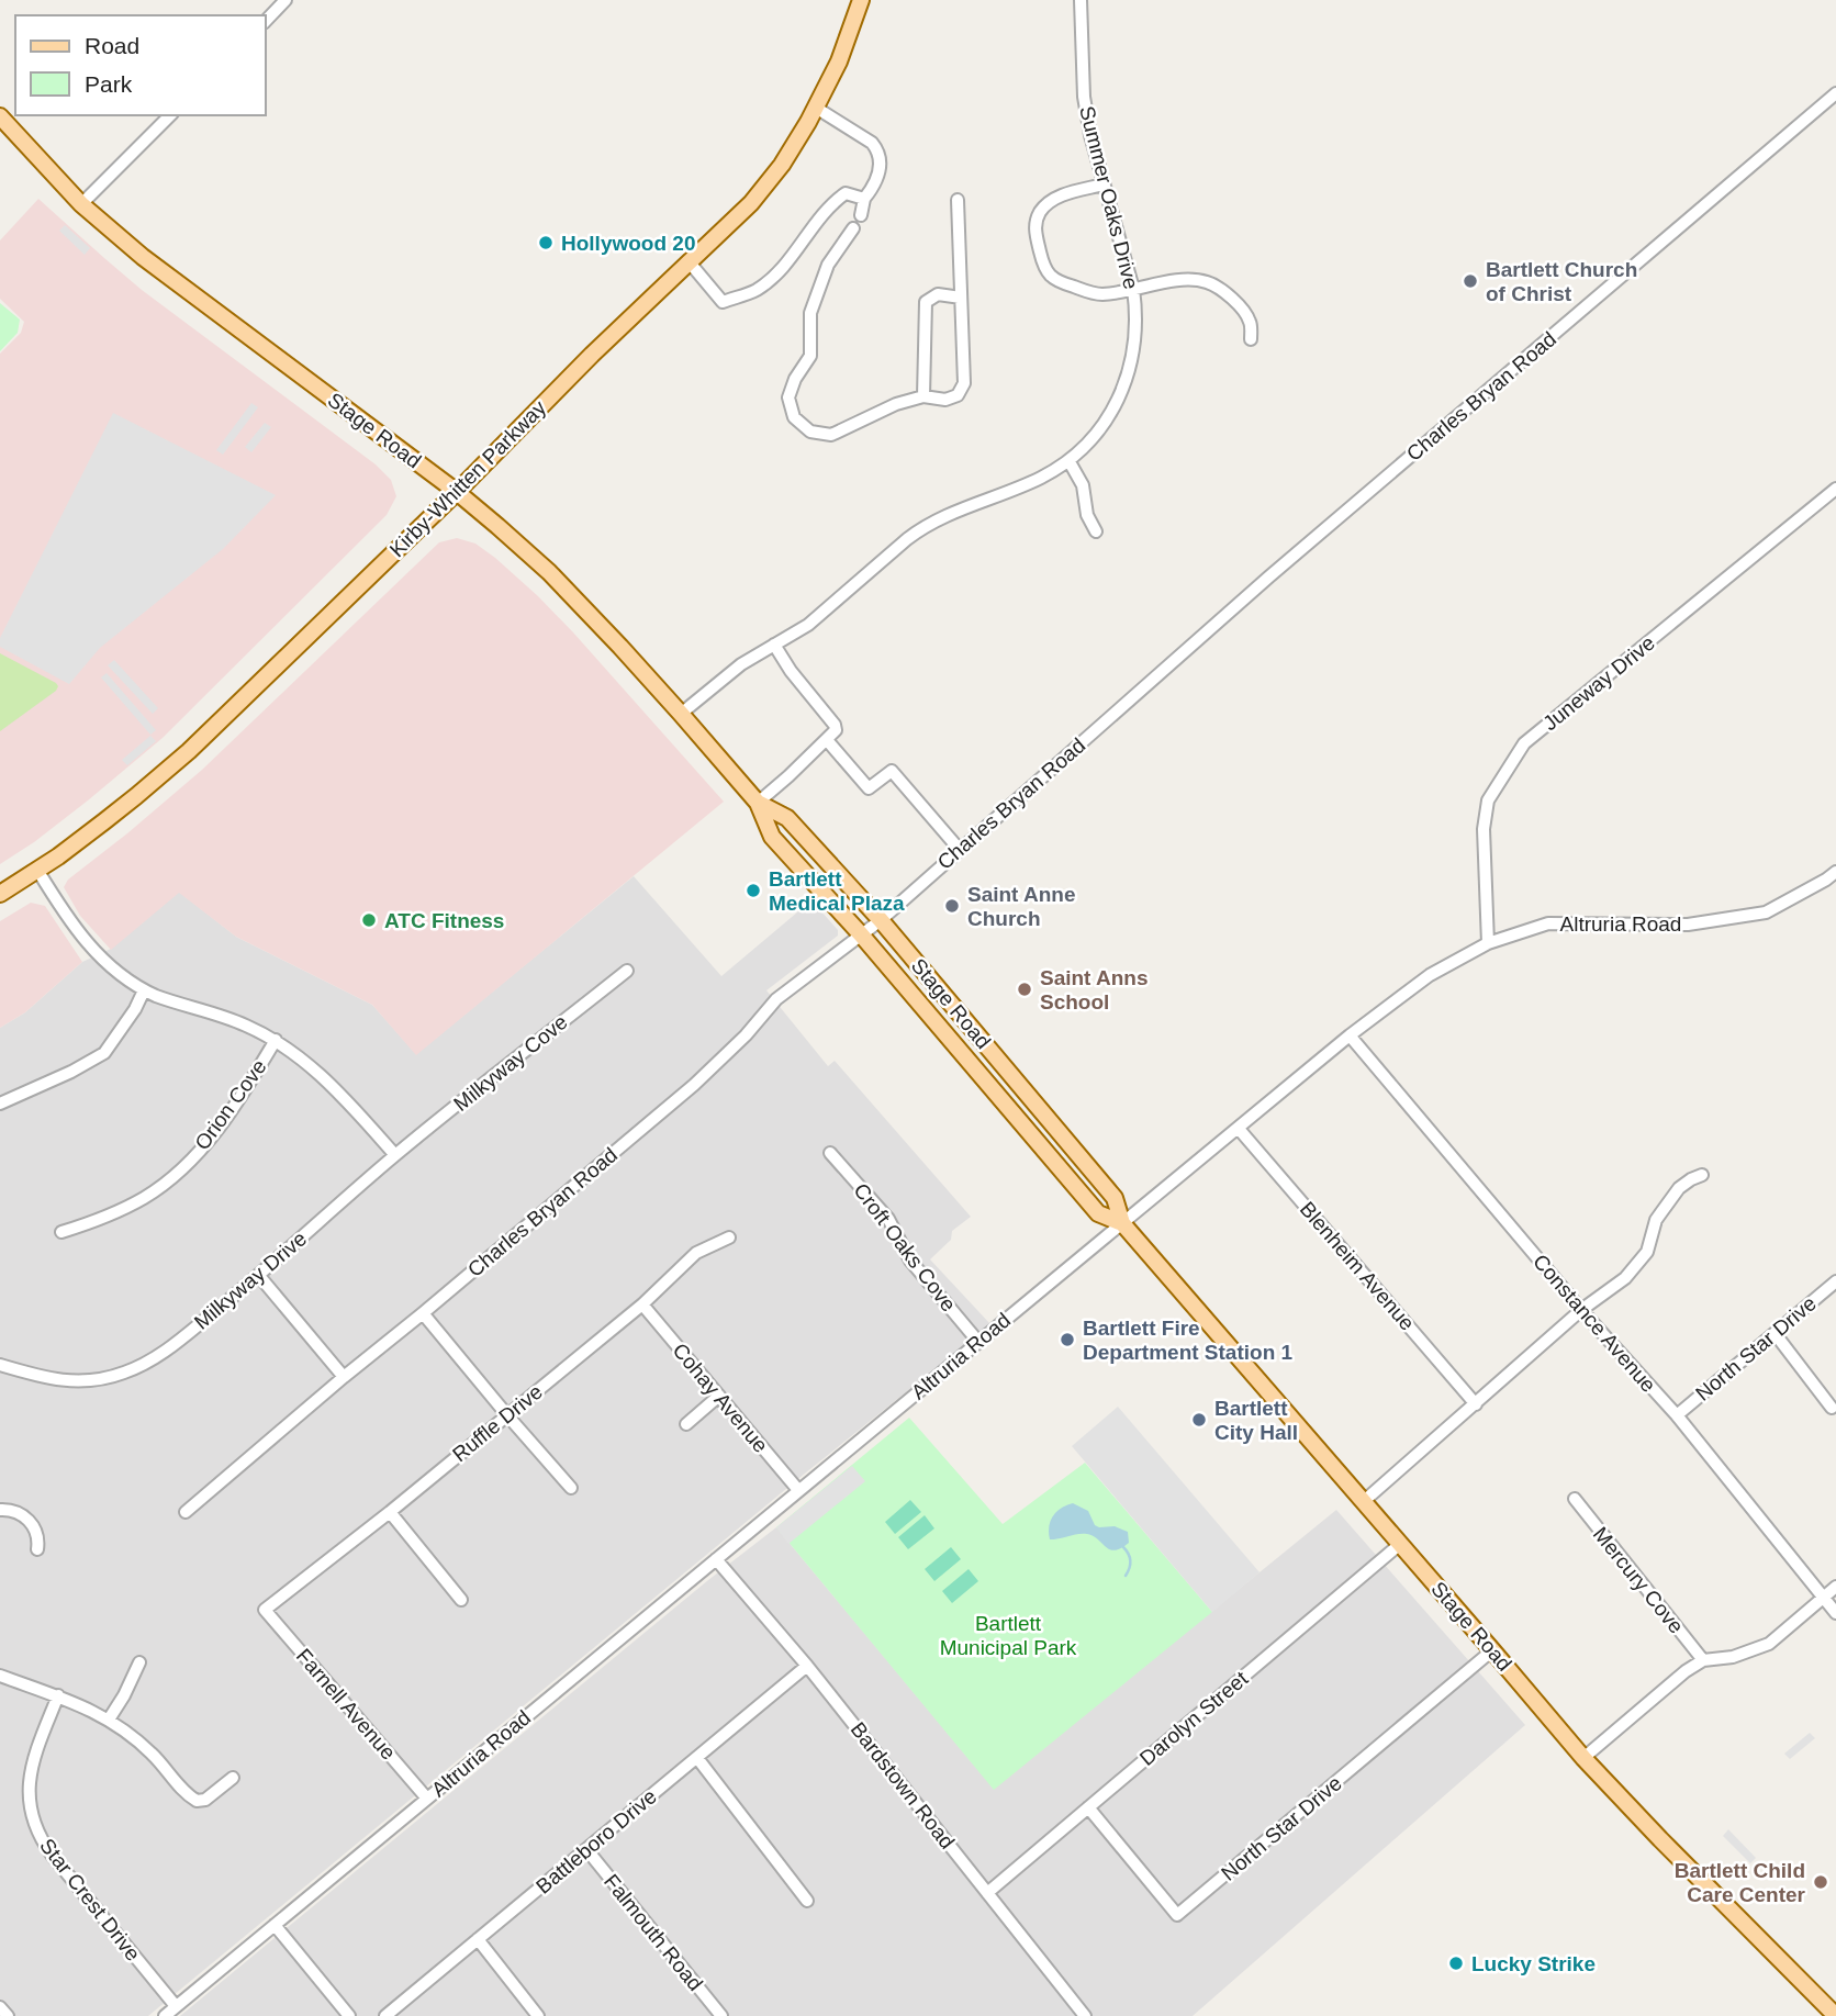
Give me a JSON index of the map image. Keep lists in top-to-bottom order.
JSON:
{
  "streets": {
    "main road": ["Stage Road", "Kirby-Whitten Parkway"],
    "street": [
      "Summer Oaks Drive",
      "Charles Bryan Road",
      "Juneway Drive",
      "Altruria Road",
      "Milkyway Cove",
      "Orion Cove",
      "Croft Oaks Cove",
      "Blenheim Avenue",
      "Milkyway Drive",
      "Constance Avenue",
      "North Star Drive",
      "Cohay Avenue",
      "Ruffle Drive",
      "Mercury Cove",
      "Farnell Avenue",
      "Darolyn Street",
      "Bardstown Road",
      "Battleboro Drive",
      "Star Crest Drive",
      "Falmouth Road"
    ]
  },
  "crossings": [
    ["Summer Oaks Drive", "Stage Road"],
    ["Charles Bryan Road", "Stage Road"],
    ["Stage Road", "Kirby-Whitten Parkway"],
    ["Stage Road", "Altruria Road"],
    ["Stage Road", "North Star Drive"],
    ["Stage Road", "Darolyn Street"],
    ["Juneway Drive", "Altruria Road"],
    ["Altruria Road", "Croft Oaks Cove"],
    ["Altruria Road", "Blenheim Avenue"],
    ["Altruria Road", "Constance Avenue"],
    ["Altruria Road", "Cohay Avenue"],
    ["Altruria Road", "Farnell Avenue"],
    ["Altruria Road", "Bardstown Road"],
    ["Altruria Road", "Star Crest Drive"],
    ["Milkyway Cove", "Milkyway Drive"],
    ["Constance Avenue", "North Star Drive"],
    ["North Star Drive", "Darolyn Street"],
    ["Cohay Avenue", "Ruffle Drive"],
    ["Ruffle Drive", "Farnell Avenue"],
    ["Darolyn Street", "Bardstown Road"],
    ["Bardstown Road", "Battleboro Drive"],
    ["Battleboro Drive", "Falmouth Road"]
  ],
  "parks": ["Bartlett Municipal Park"],
  "places": [
    "Hollywood 20",
    "Bartlett Church of Christ",
    "Bartlett Medical Plaza",
    "Saint Anne Church",
    "ATC Fitness",
    "Saint Anns School",
    "Bartlett Fire Department Station 1",
    "Bartlett City Hall",
    "Bartlett Child Care Center",
    "Lucky Strike"
  ],
  "legend": ["Road", "Park"]
}
